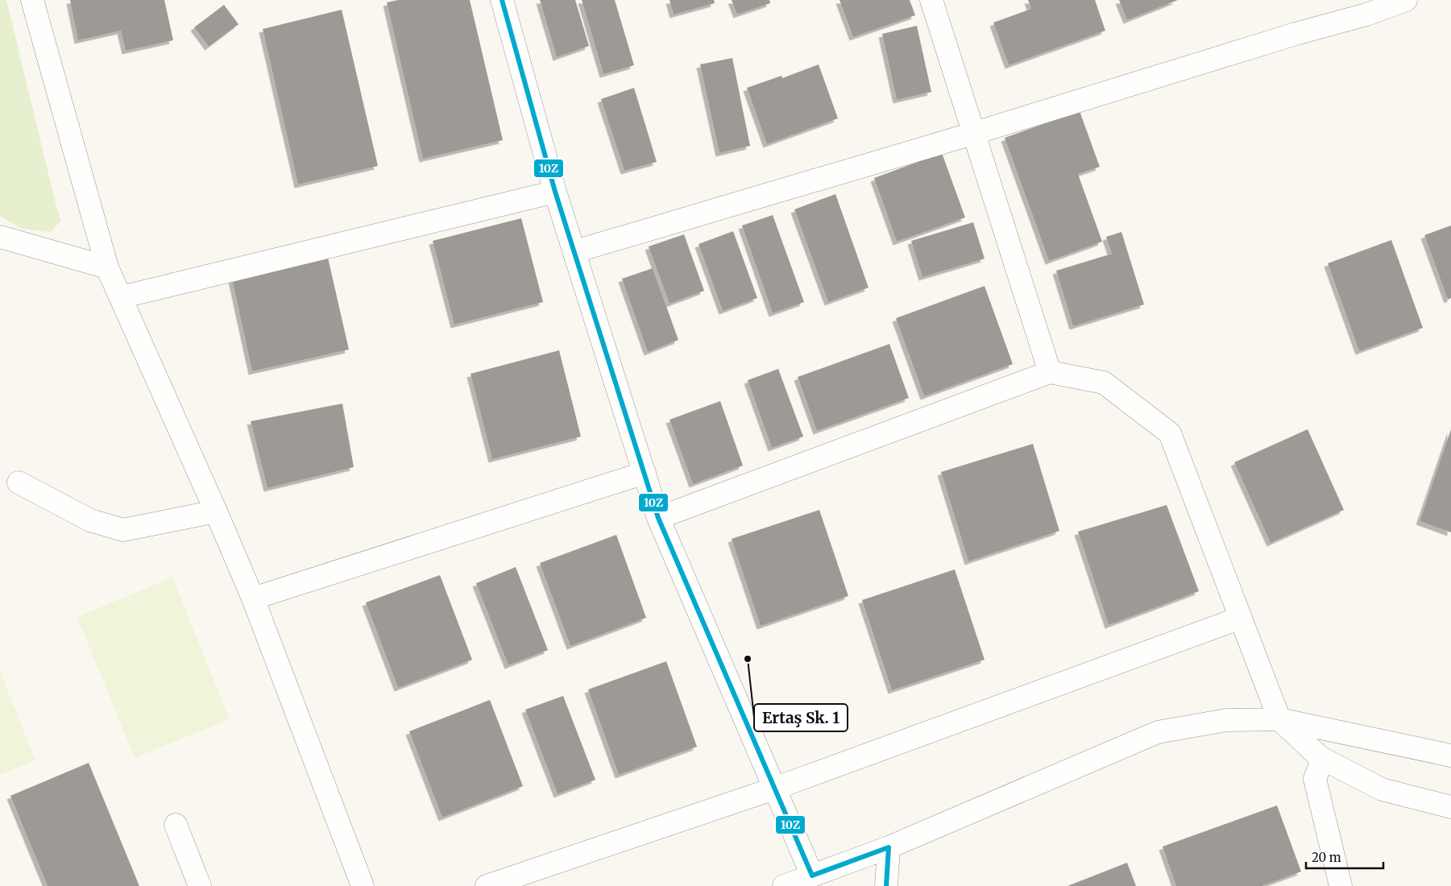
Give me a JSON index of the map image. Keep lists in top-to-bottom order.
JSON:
{
  "places": ["Ertaş Sk. 1"],
  "lines": ["transit line 10Z"],
  "scale_bar": "20 m"
}
